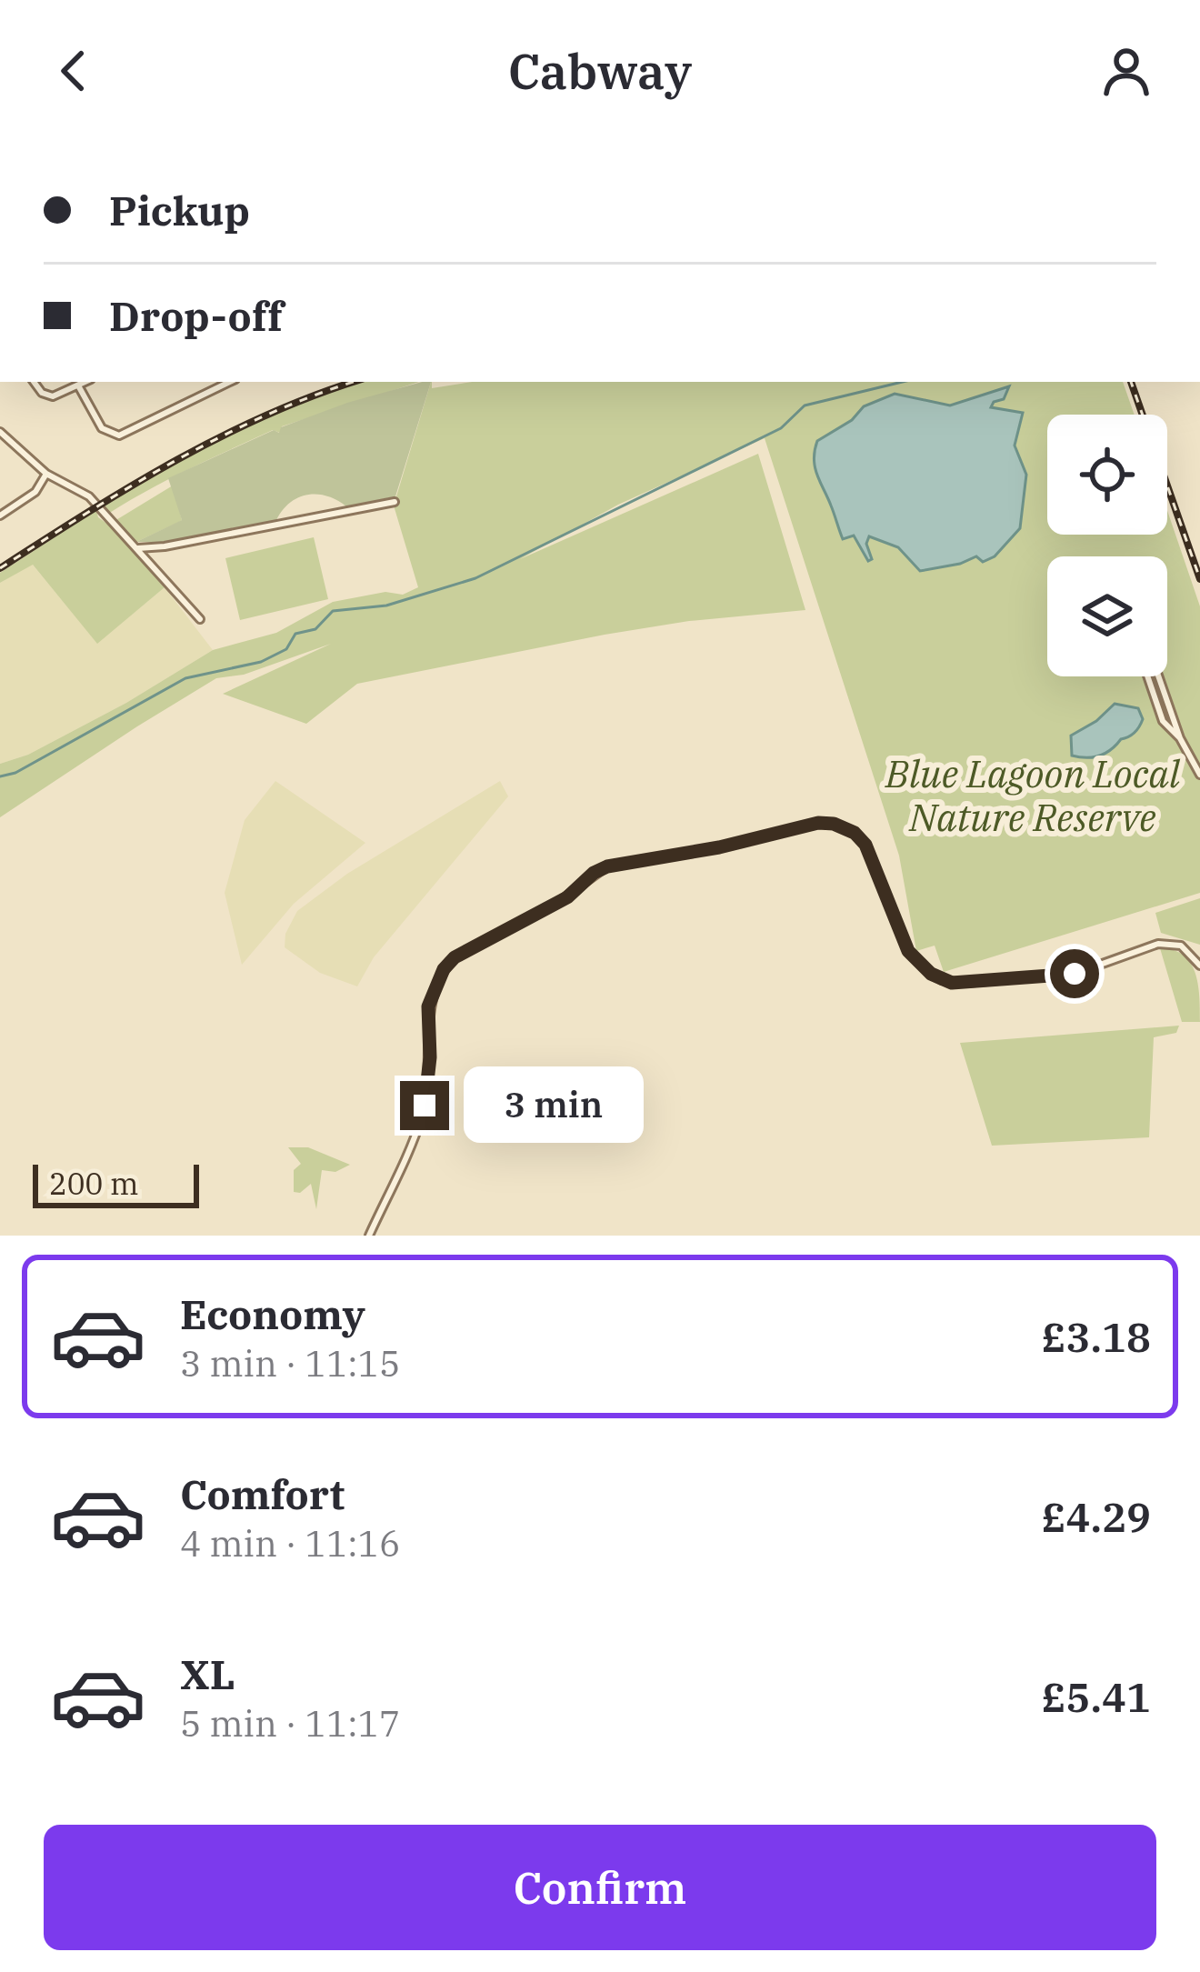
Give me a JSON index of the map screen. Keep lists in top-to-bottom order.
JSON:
{
  "parks": ["Blue Lagoon Local Nature Reserve"],
  "scale_bar": "200 m",
  "page": {
    "header": "Cabway",
    "banner": ["Pickup", "Drop-off"],
    "bubble": "3 min",
    "scale": "200 m",
    "list": [
      {
        "name": "Economy",
        "note": "3 min · 11:15",
        "value": "£3.18"
      },
      {
        "name": "Comfort",
        "note": "4 min · 11:16",
        "value": "£4.29"
      },
      {
        "name": "XL",
        "note": "5 min · 11:17",
        "value": "£5.41"
      }
    ],
    "buttons": "Confirm"
  }
}
